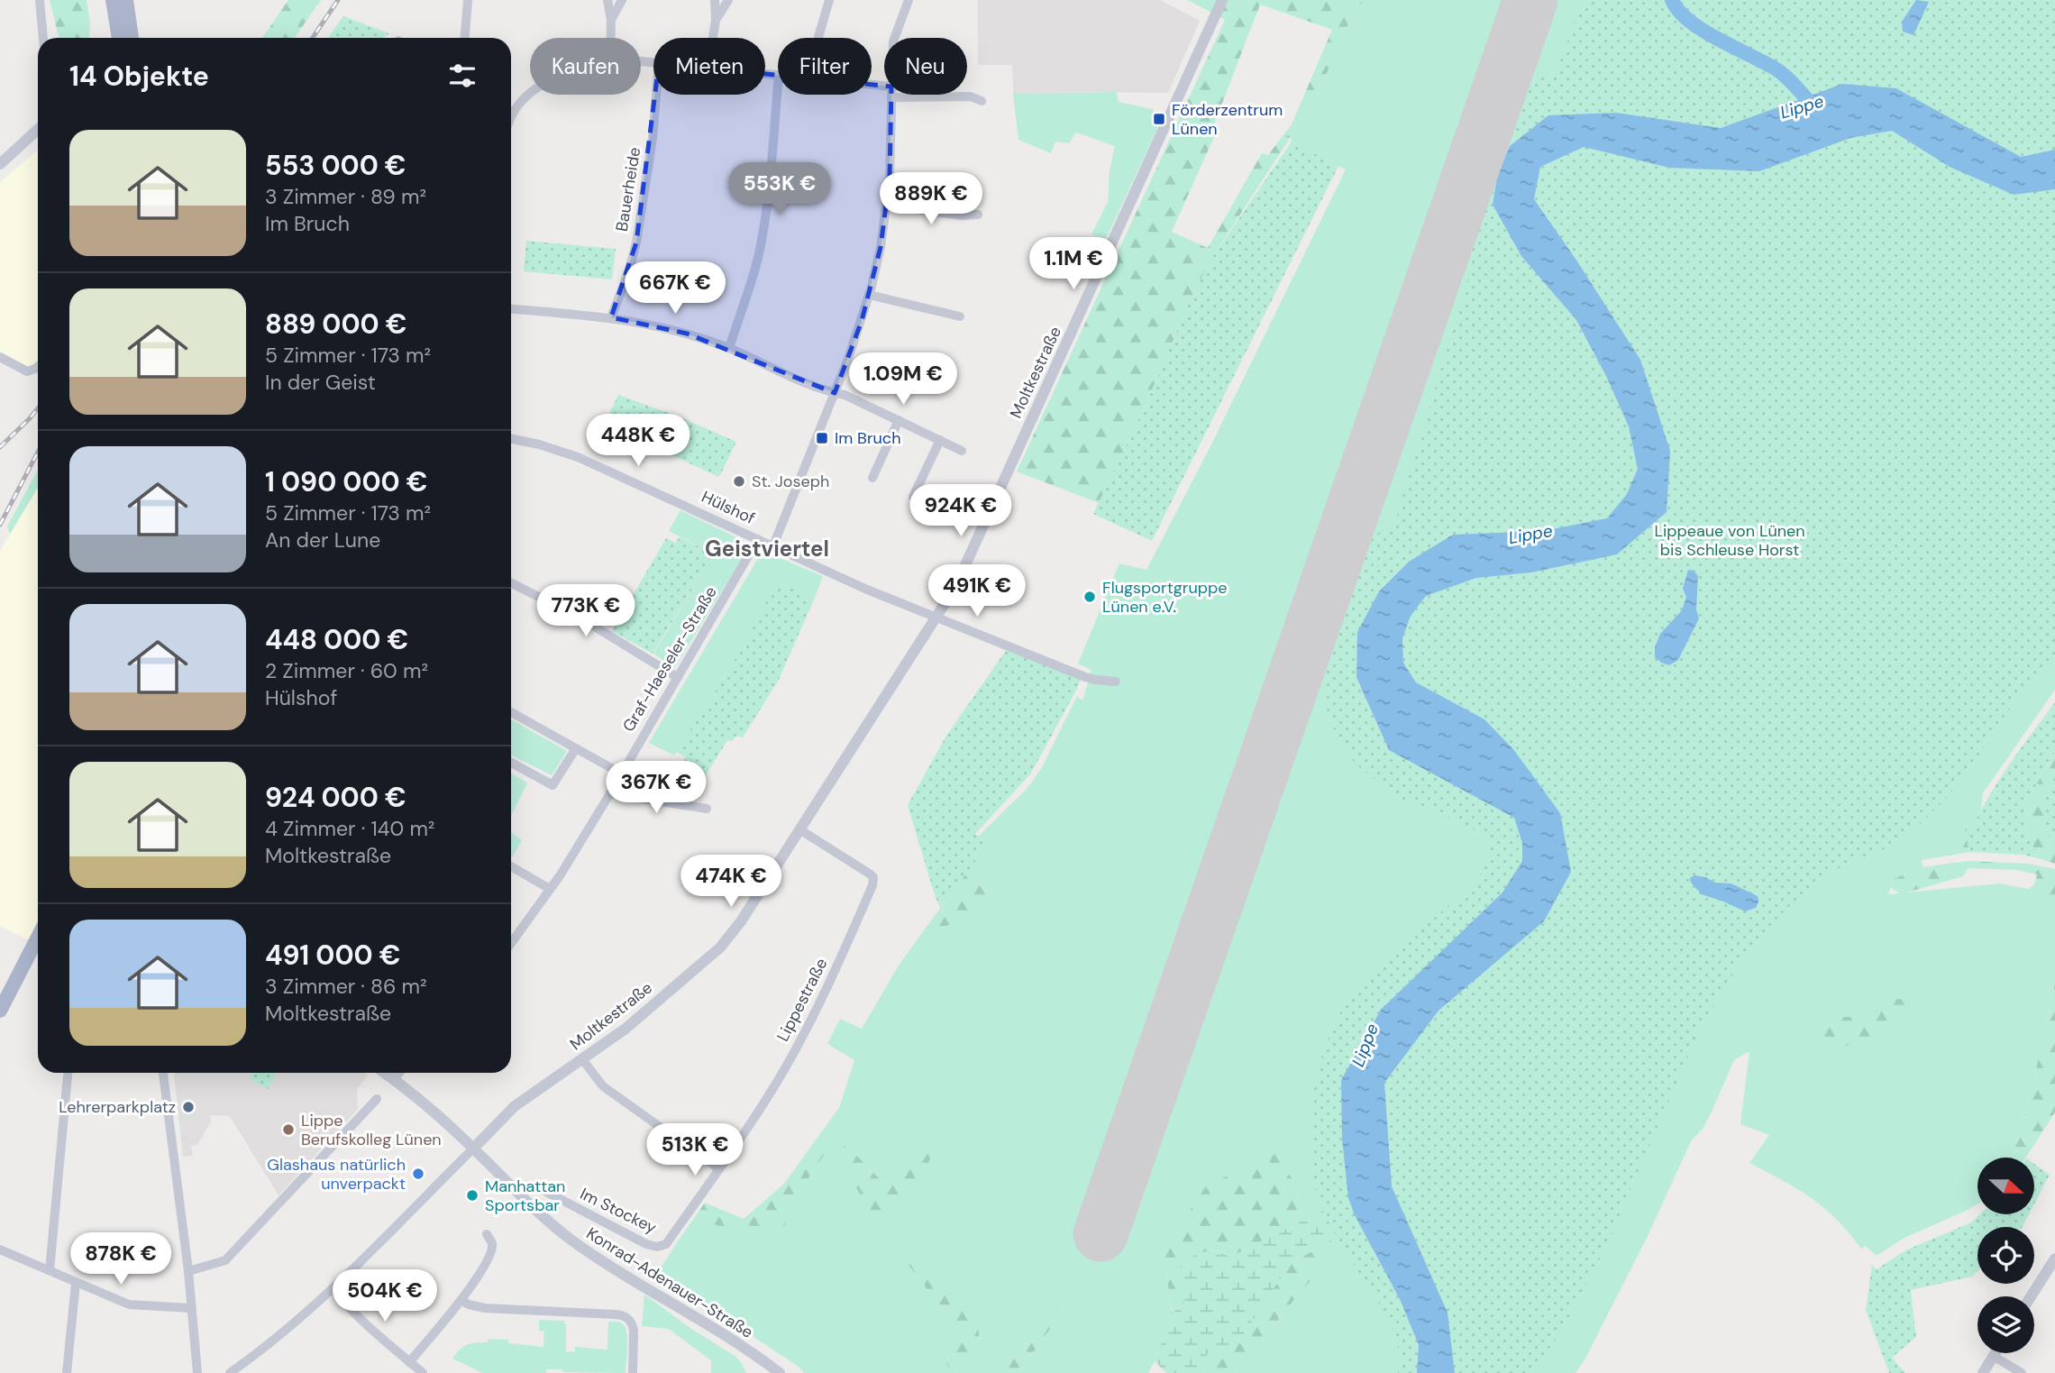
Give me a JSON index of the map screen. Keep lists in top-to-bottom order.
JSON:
{
  "streets": {
    "street": [
      "Bauerheide",
      "Moltkestraße",
      "Hülshof",
      "Graf-Haeseler-Straße",
      "Lippestraße",
      "Im Stockey",
      "Konrad-Adenauer-Straße"
    ]
  },
  "crossings": [
    ["Moltkestraße", "Hülshof"],
    ["Moltkestraße", "Lippestraße"],
    ["Moltkestraße", "Konrad-Adenauer-Straße"],
    ["Hülshof", "Graf-Haeseler-Straße"],
    ["Lippestraße", "Im Stockey"]
  ],
  "districts": ["Geistviertel"],
  "water": ["Lippe"],
  "parks": ["Lippeaue von Lünen bis Schleuse Horst"],
  "places": {
    "transit": ["Förderzentrum Lünen", "Im Bruch"],
    "other": [
      "St. Joseph",
      "Flugsportgruppe Lünen e.V.",
      "Lehrerparkplatz",
      "Lippe Berufskolleg Lünen",
      "Glashaus natürlich unverpackt",
      "Manhattan Sportsbar"
    ]
  },
  "north": "right",
  "page": {
    "chip": [
      "Kaufen",
      "Mieten",
      "Filter",
      "Neu"
    ],
    "heading": "14 Objekte",
    "list": [
      {
        "name": "553 000 €",
        "note": "3 Zimmer · 89 m² · Im Bruch"
      },
      {
        "name": "889 000 €",
        "note": "5 Zimmer · 173 m² · In der Geist"
      },
      {
        "name": "1 090 000 €",
        "note": "5 Zimmer · 173 m² · An der Lune"
      },
      {
        "name": "448 000 €",
        "note": "2 Zimmer · 60 m² · Hülshof"
      },
      {
        "name": "924 000 €",
        "note": "4 Zimmer · 140 m² · Moltkestraße"
      },
      {
        "name": "491 000 €",
        "note": "3 Zimmer · 86 m² · Moltkestraße"
      }
    ],
    "price": [
      "553K €",
      "889K €",
      "1.1M €",
      "667K €",
      "1.09M €",
      "448K €",
      "924K €",
      "491K €",
      "773K €",
      "367K €",
      "474K €",
      "513K €",
      "878K €",
      "504K €"
    ]
  }
}
